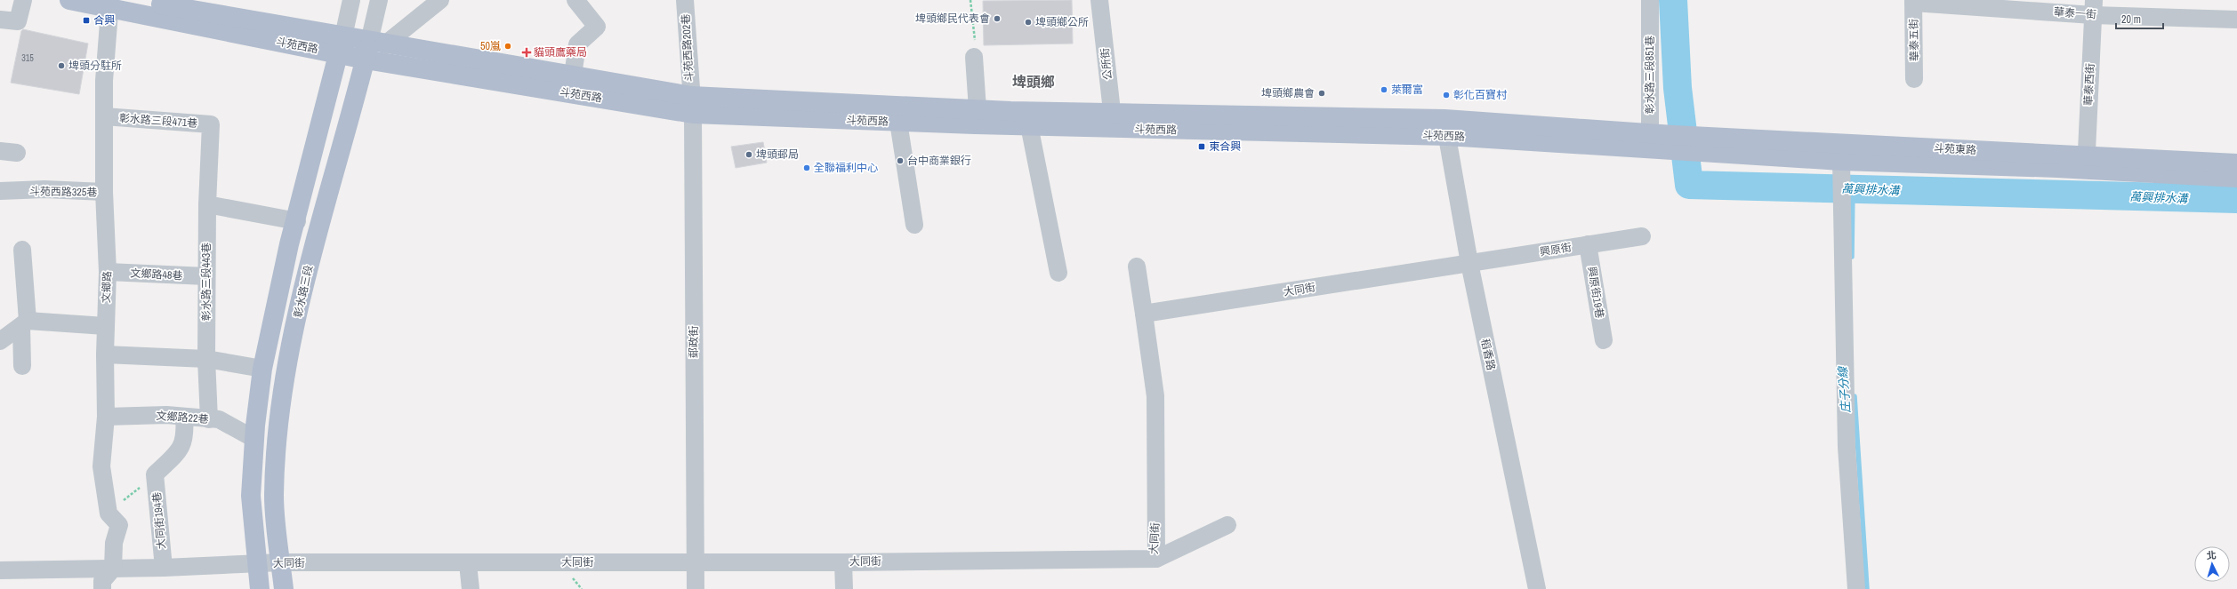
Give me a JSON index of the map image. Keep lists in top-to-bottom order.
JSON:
{
  "streets": {
    "main road": ["斗苑西路", "斗苑東路", "彰水路三段"],
    "street": [
      "華泰一街",
      "華泰五街",
      "斗苑西路202巷",
      "公所街",
      "彰水路三段851巷",
      "華泰西街",
      "彰水路三段471巷",
      "斗苑西路325巷",
      "興原街",
      "文鄉路48巷",
      "彰水路三段443巷",
      "文鄉路",
      "大同街",
      "興原街19巷",
      "郵政街",
      "稻香路",
      "文鄉路22巷",
      "大同街194巷"
    ]
  },
  "crossings": [
    ["華泰一街", "華泰五街"],
    ["華泰一街", "華泰西街"],
    ["斗苑西路", "斗苑西路202巷"],
    ["斗苑西路", "公所街"],
    ["斗苑西路", "彰水路三段851巷"],
    ["斗苑西路", "斗苑東路"],
    ["斗苑西路", "文鄉路"],
    ["斗苑西路", "彰水路三段"],
    ["斗苑西路", "郵政街"],
    ["斗苑西路", "稻香路"],
    ["斗苑西路202巷", "郵政街"],
    ["華泰西街", "斗苑東路"],
    ["彰水路三段471巷", "彰水路三段443巷"],
    ["彰水路三段471巷", "文鄉路"],
    ["斗苑西路325巷", "文鄉路"],
    ["興原街", "大同街"],
    ["興原街", "興原街19巷"],
    ["興原街", "稻香路"],
    ["文鄉路48巷", "彰水路三段443巷"],
    ["文鄉路48巷", "文鄉路"],
    ["彰水路三段443巷", "文鄉路22巷"],
    ["文鄉路", "大同街"],
    ["文鄉路", "文鄉路22巷"],
    ["大同街", "彰水路三段"],
    ["大同街", "郵政街"],
    ["大同街", "稻香路"],
    ["大同街", "大同街194巷"]
  ],
  "districts": ["埤頭鄉"],
  "water": ["萬興排水溝", "庄子分線"],
  "places": {
    "other": [
      "埤頭鄉民代表會",
      "埤頭鄉公所",
      "50嵐",
      "埤頭分駐所",
      "萊爾富",
      "埤頭鄉農會",
      "彰化百寶村",
      "埤頭郵局",
      "台中商業銀行",
      "全聯福利中心"
    ],
    "transit": ["合興", "東合興"],
    "health": ["貓頭鷹藥局"]
  },
  "house_numbers": ["315"],
  "scale_bar": "20 m",
  "north": "top"
}
